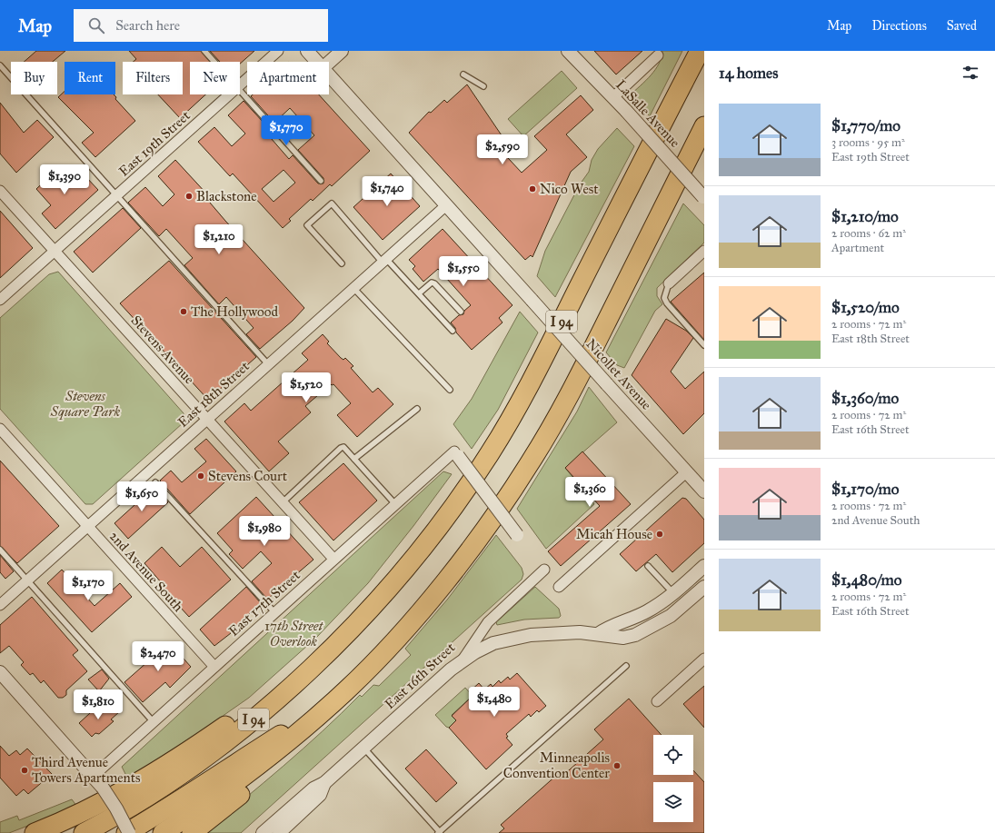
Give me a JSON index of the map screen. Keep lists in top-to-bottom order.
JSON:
{
  "streets": {
    "highway": ["I 94"],
    "street": [
      "LaSalle Avenue",
      "East 19th Street",
      "Stevens Avenue",
      "Nicollet Avenue",
      "East 18th Street",
      "2nd Avenue South",
      "East 17th Street",
      "East 16th Street"
    ]
  },
  "crossings": [
    ["East 19th Street", "Stevens Avenue"],
    ["Stevens Avenue", "East 18th Street"],
    ["Stevens Avenue", "East 17th Street"],
    ["Nicollet Avenue", "East 18th Street"],
    ["East 18th Street", "2nd Avenue South"],
    ["2nd Avenue South", "East 17th Street"]
  ],
  "parks": ["Stevens Square Park", "17th Street Overlook"],
  "places": [
    "Nico West",
    "Blackstone",
    "The Hollywood",
    "Stevens Court",
    "Micah House",
    "Minneapolis Convention Center",
    "Third Avenue Towers Apartments"
  ],
  "page": {
    "header": "Map",
    "search": "Search here",
    "nav": ["Map", "Directions", "Saved"],
    "heading": "14 homes",
    "chip": [
      "Buy",
      "Rent",
      "Filters",
      "New",
      "Apartment"
    ],
    "list": [
      {
        "name": "$1,770/mo",
        "note": "3 rooms · 95 m² · East 19th Street"
      },
      {
        "name": "$1,210/mo",
        "note": "2 rooms · 62 m² · Apartment"
      },
      {
        "name": "$1,520/mo",
        "note": "2 rooms · 72 m² · East 18th Street"
      },
      {
        "name": "$1,360/mo",
        "note": "2 rooms · 72 m² · East 16th Street"
      },
      {
        "name": "$1,170/mo",
        "note": "2 rooms · 72 m² · 2nd Avenue South"
      },
      {
        "name": "$1,480/mo",
        "note": "2 rooms · 72 m² · East 16th Street"
      }
    ],
    "price": [
      "$1,770",
      "$2,590",
      "$1,390",
      "$1,740",
      "$1,210",
      "$1,550",
      "$1,520",
      "$1,360",
      "$1,650",
      "$1,980",
      "$1,170",
      "$2,470",
      "$1,480",
      "$1,810"
    ]
  }
}
